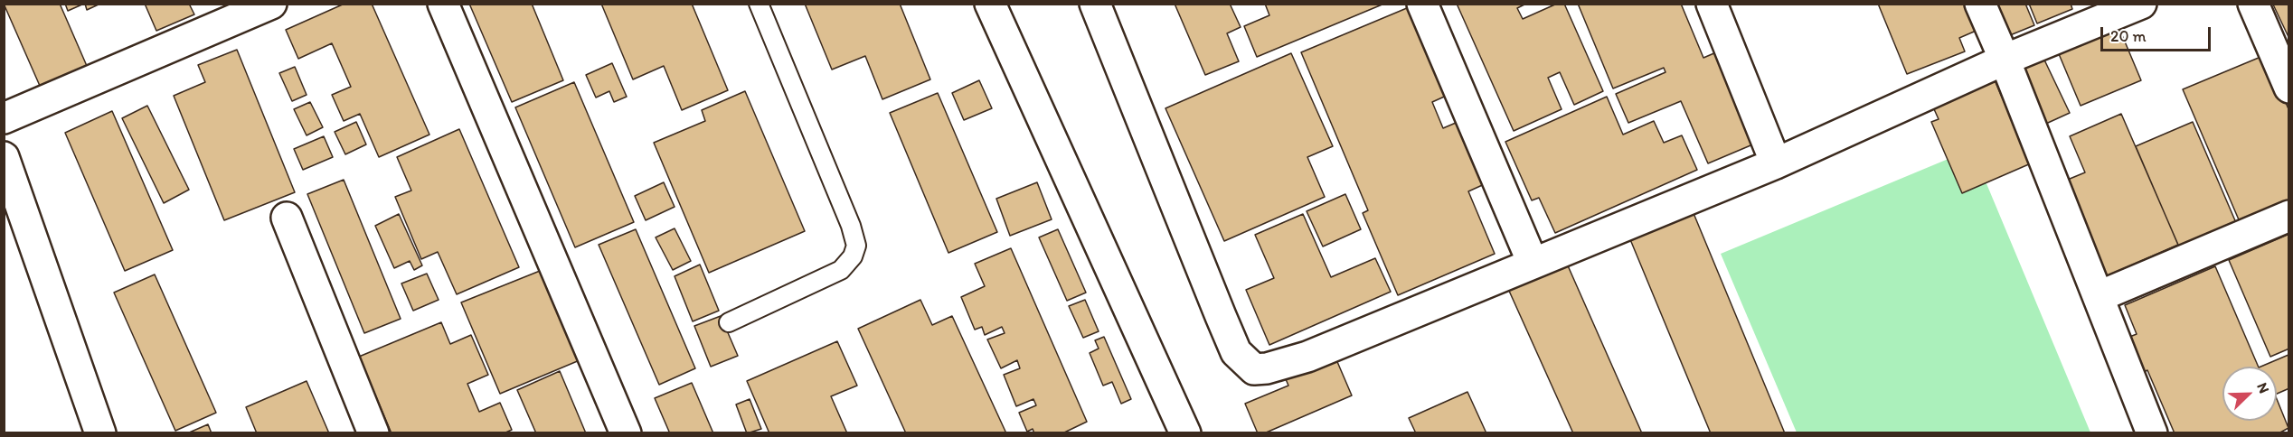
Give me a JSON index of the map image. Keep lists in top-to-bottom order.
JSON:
{
  "scale_bar": "20 m",
  "north": "top right"
}
